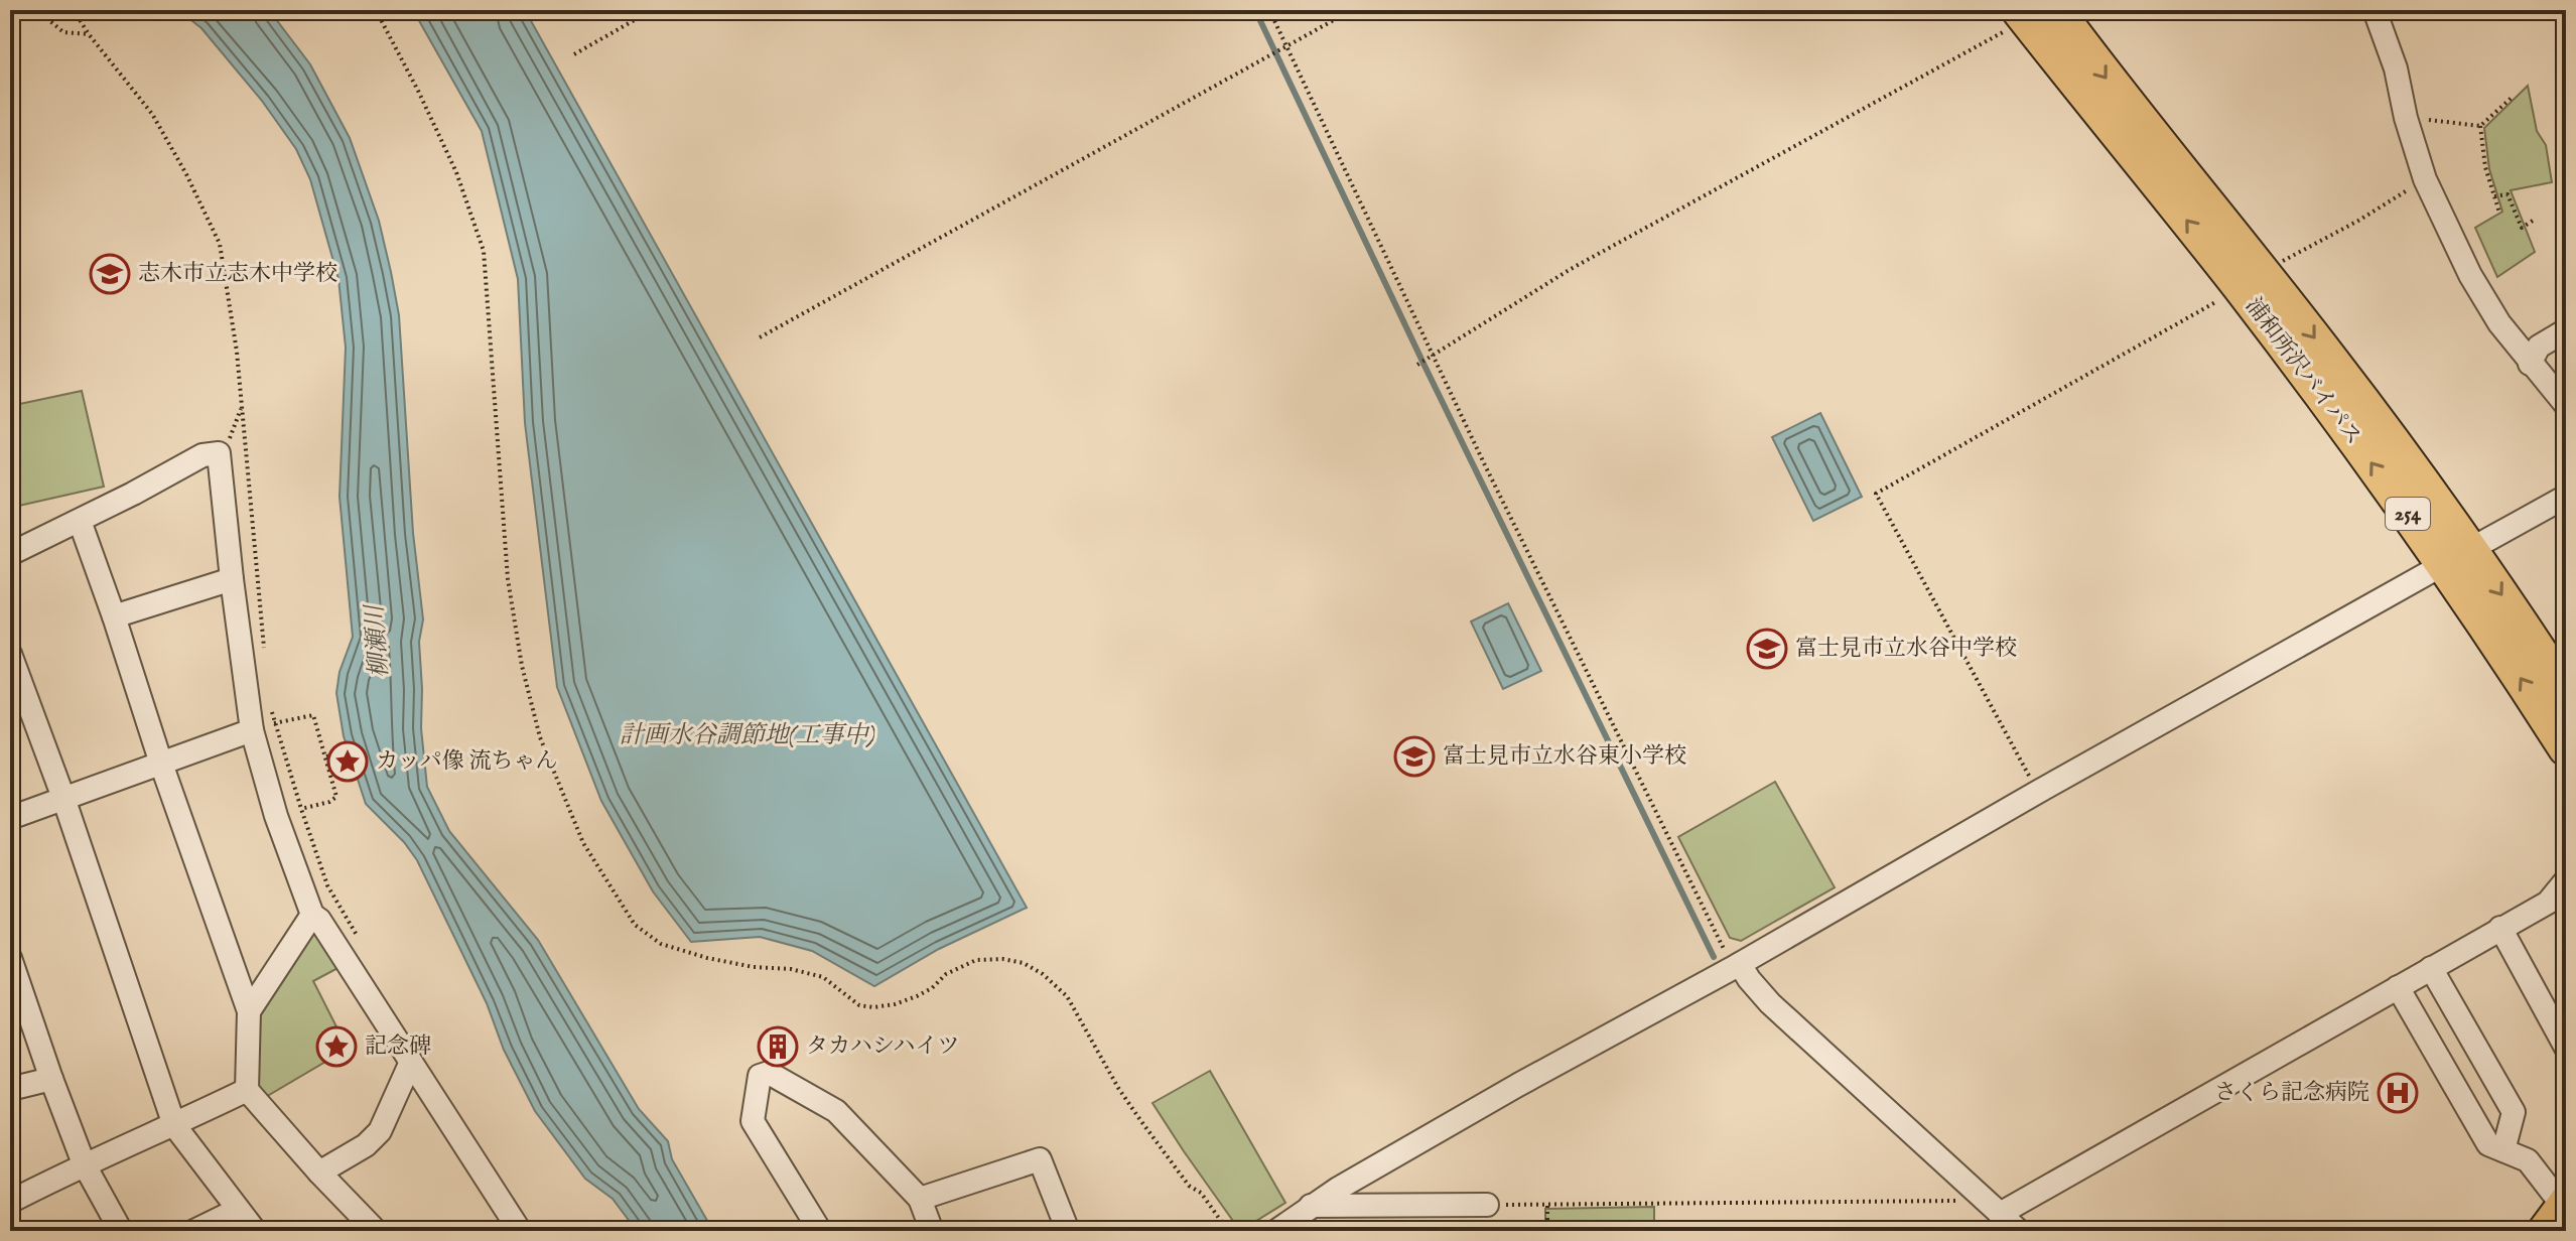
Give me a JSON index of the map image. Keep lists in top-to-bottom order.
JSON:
{
  "streets": {
    "highway": ["浦和所沢バイパス", "254"]
  },
  "water": ["柳瀬川", "計画水谷調節地(工事中)"],
  "places": {
    "school or university": ["志木市立志木中学校", "富士見市立水谷中学校", "富士見市立水谷東小学校"],
    "place": ["カッパ像 流ちゃん", "記念碑"],
    "building": ["タカハシハイツ"],
    "hospital": ["さくら記念病院"]
  }
}
